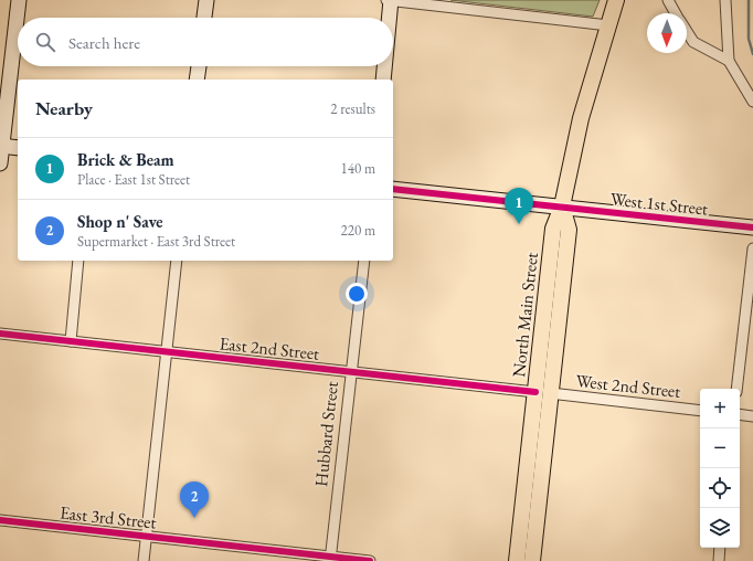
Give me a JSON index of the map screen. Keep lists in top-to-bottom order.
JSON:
{
  "streets": {
    "main road": ["North Main Street"],
    "street": [
      "West 1st Street",
      "East 2nd Street",
      "West 2nd Street",
      "Hubbard Street",
      "East 3rd Street"
    ]
  },
  "crossings": [
    ["West 1st Street", "North Main Street"],
    ["North Main Street", "East 2nd Street"],
    ["North Main Street", "West 2nd Street"],
    ["East 2nd Street", "West 2nd Street"],
    ["East 2nd Street", "Hubbard Street"],
    ["Hubbard Street", "East 3rd Street"]
  ],
  "north": "bottom",
  "page": {
    "search": "Search here",
    "heading": ["Nearby", "2 results"],
    "list": [
      {
        "mark": "1",
        "name": "Brick & Beam",
        "note": "Place · East 1st Street",
        "value": "140 m"
      },
      {
        "mark": "2",
        "name": "Shop n' Save",
        "note": "Supermarket · East 3rd Street",
        "value": "220 m"
      }
    ],
    "pins": ["1", "2"],
    "map_buttons": ["+", "−"]
  }
}
